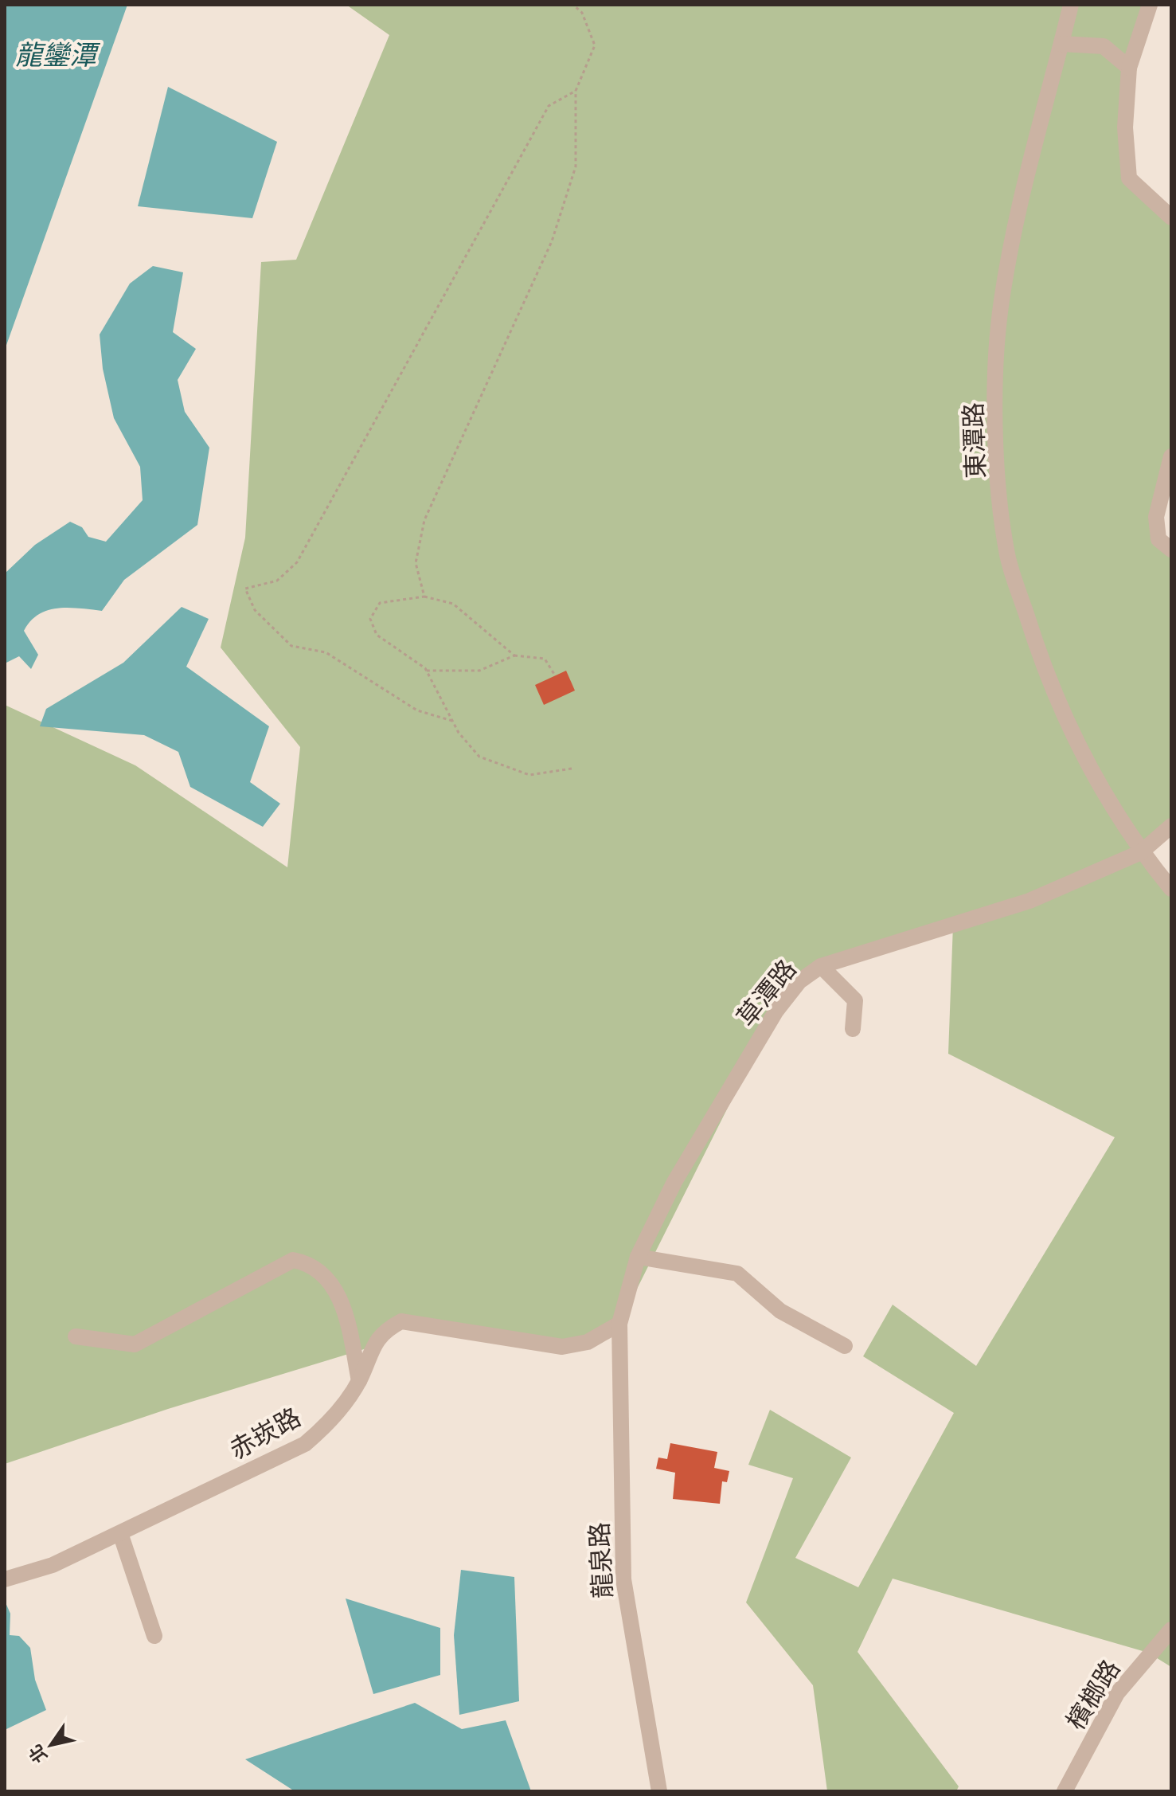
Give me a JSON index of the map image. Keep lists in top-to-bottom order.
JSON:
{
  "streets": {
    "street": [
      "東潭路",
      "草潭路",
      "赤崁路",
      "龍泉路",
      "檳榔路"
    ]
  },
  "crossings": [
    ["東潭路", "草潭路"],
    ["草潭路", "赤崁路"],
    ["草潭路", "龍泉路"],
    ["赤崁路", "龍泉路"]
  ],
  "water": ["龍鑾潭"],
  "north": "bottom left"
}
